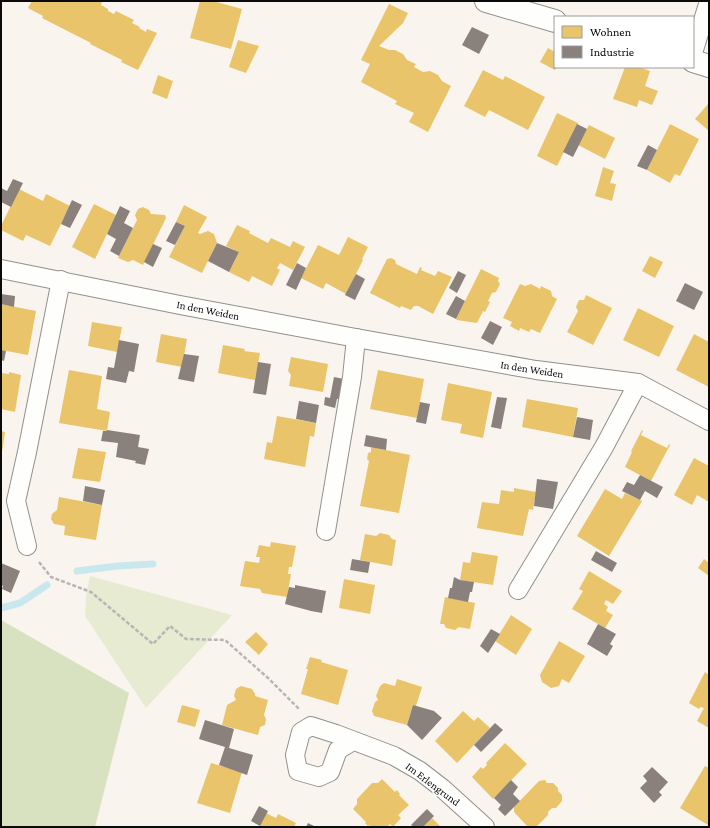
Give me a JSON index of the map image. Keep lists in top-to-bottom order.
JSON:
{
  "streets": {
    "street": ["In den Weiden", "Im Erlengrund"]
  },
  "legend": ["Wohnen", "Industrie"]
}
